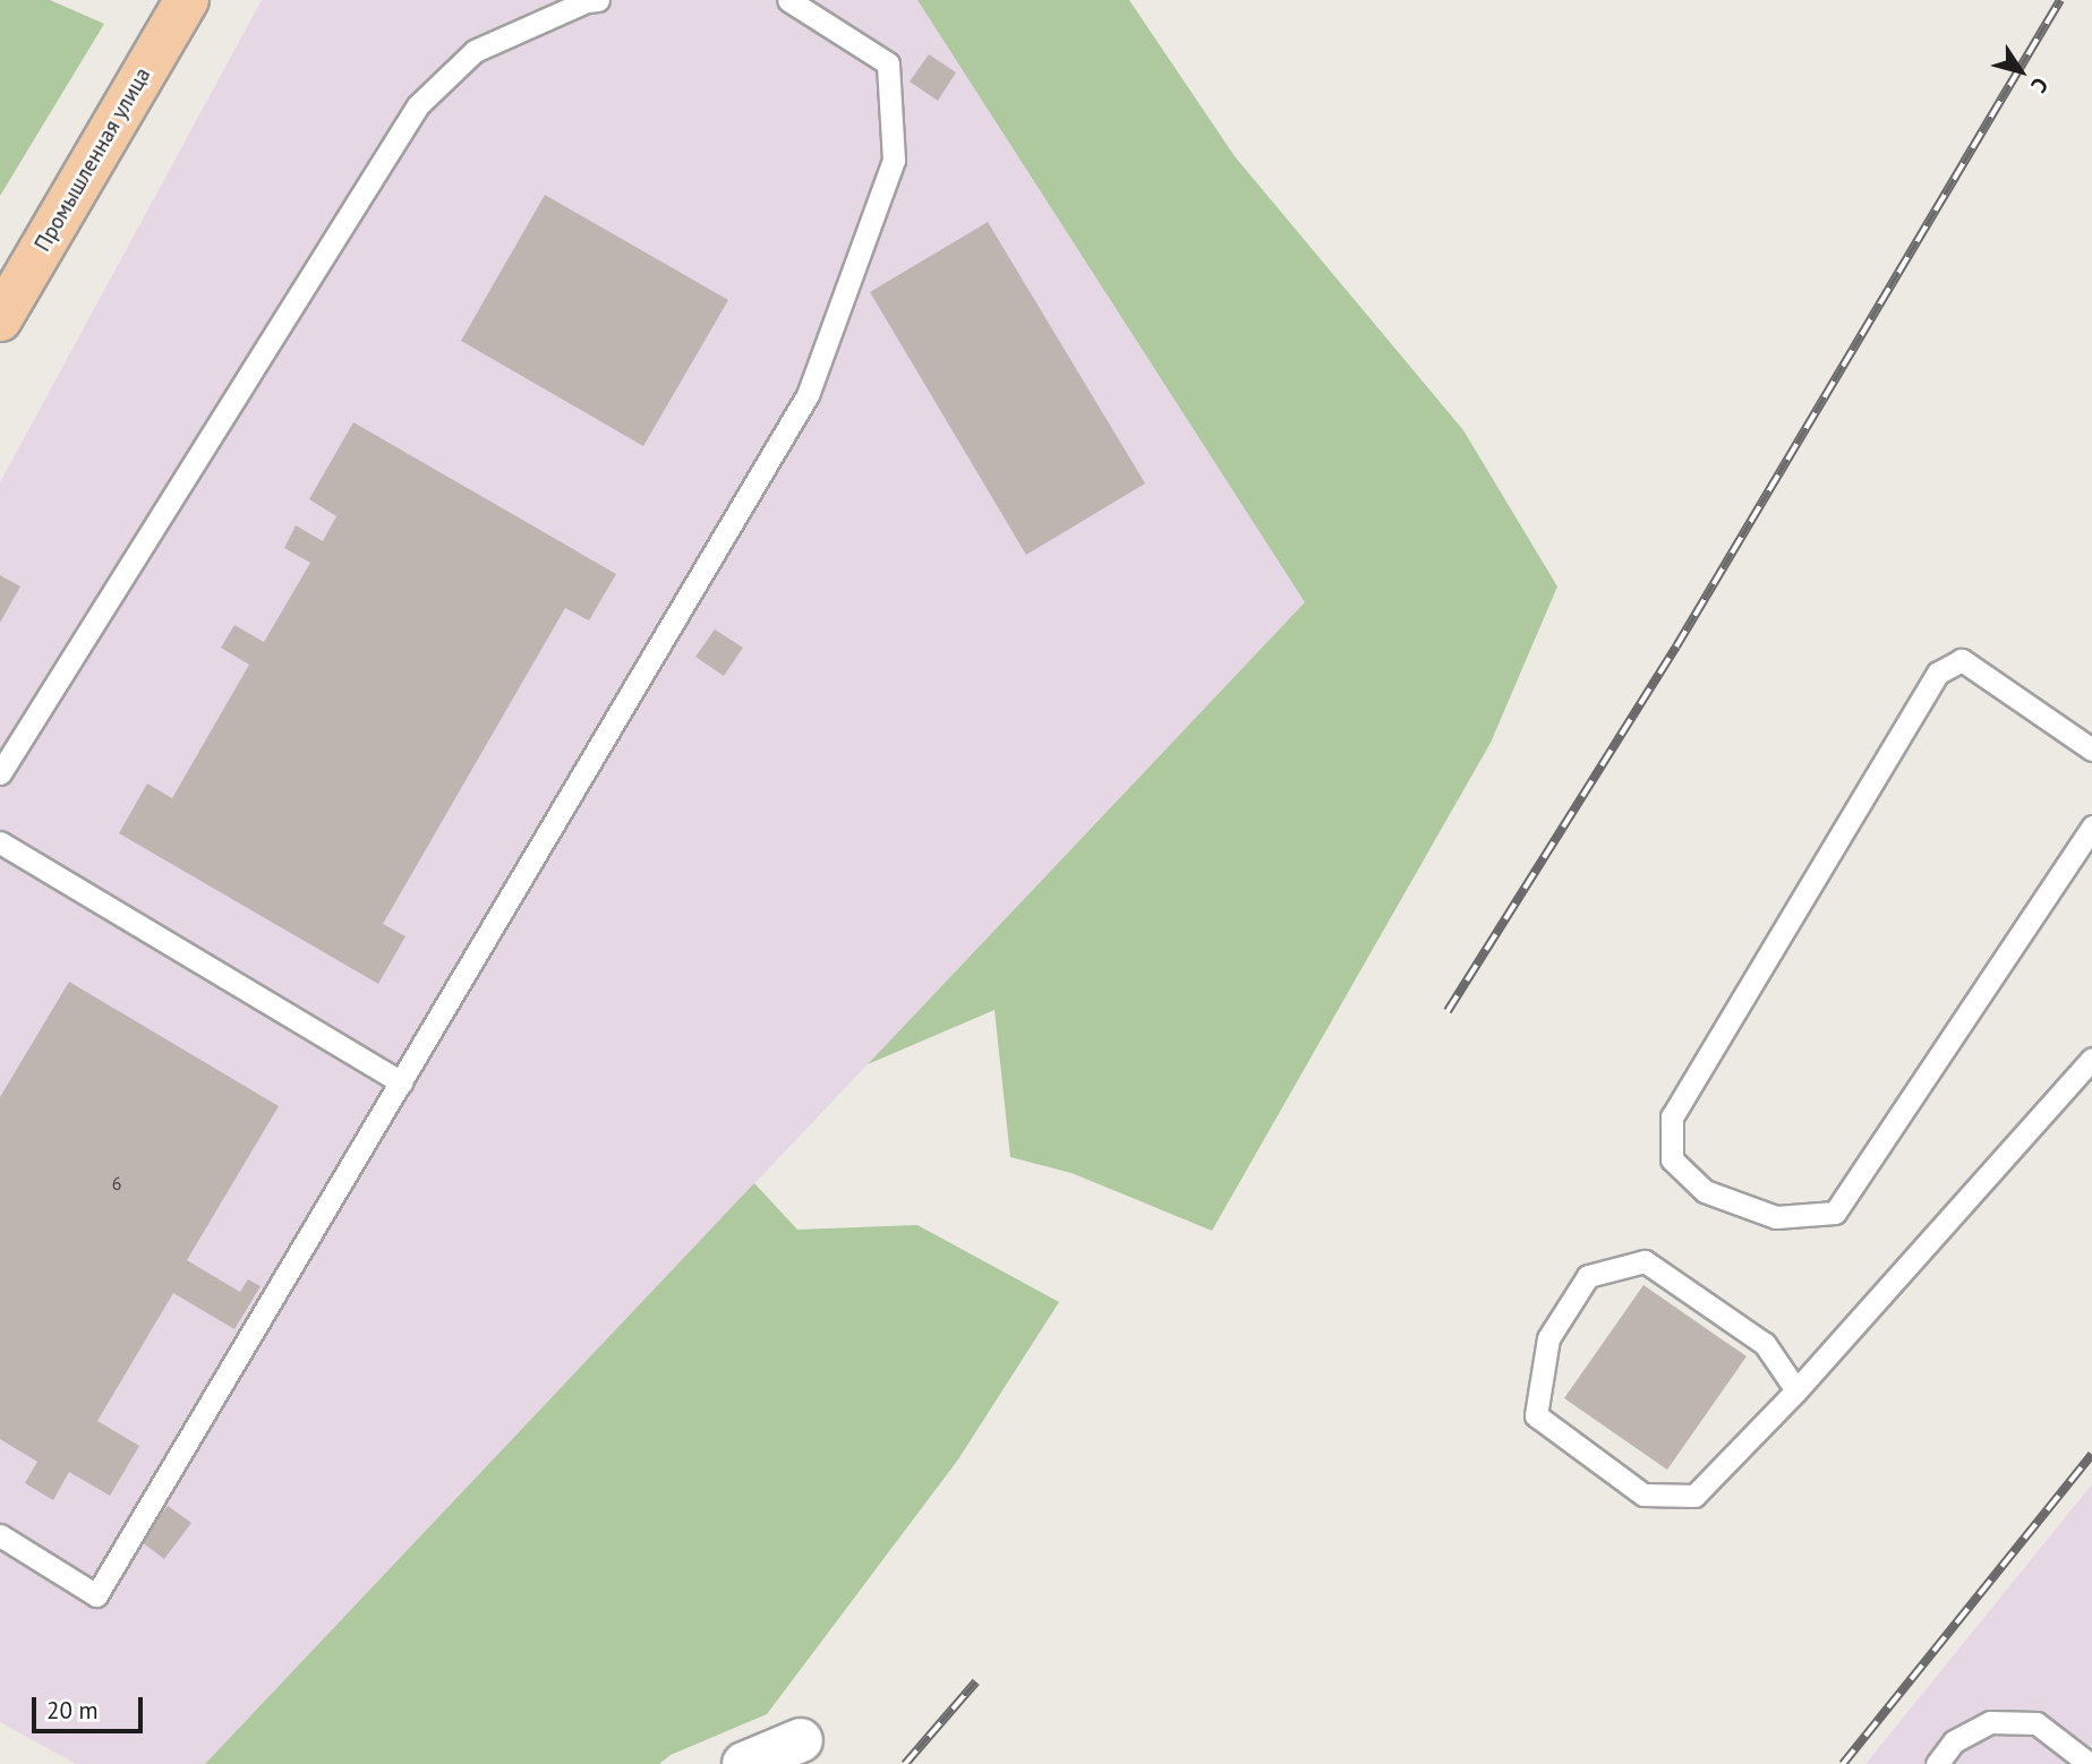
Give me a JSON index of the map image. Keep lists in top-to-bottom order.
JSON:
{
  "streets": {
    "main road": ["Промышленная улица"]
  },
  "house_numbers": ["6"],
  "scale_bar": "20 m",
  "north": "bottom right"
}
